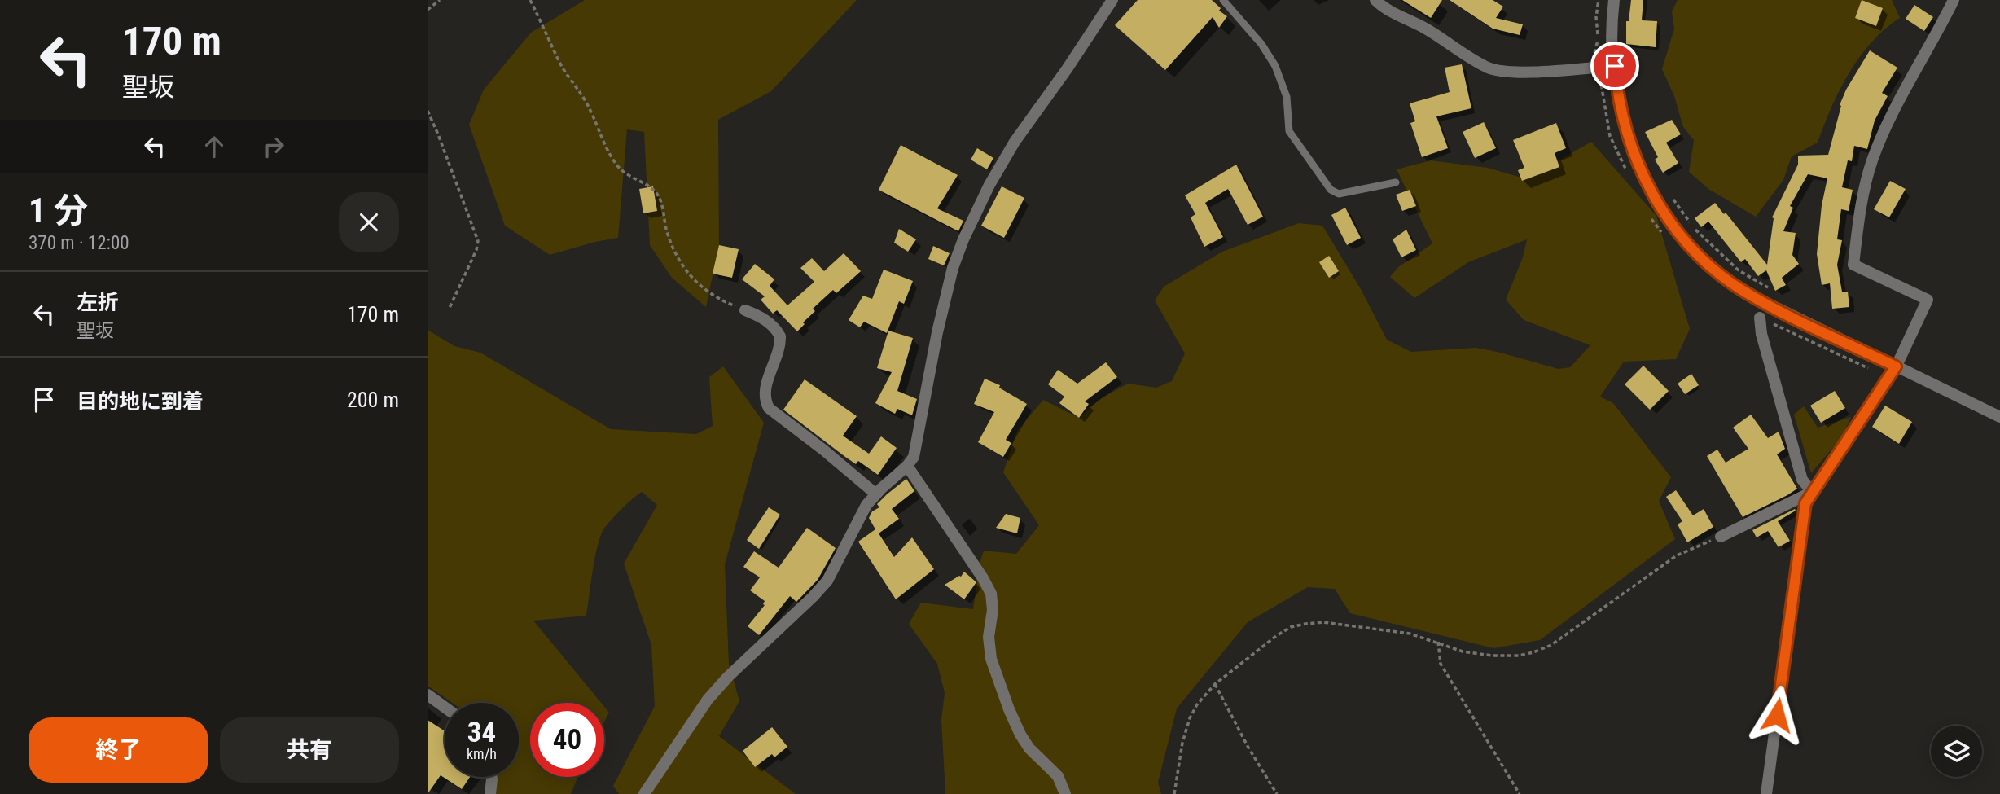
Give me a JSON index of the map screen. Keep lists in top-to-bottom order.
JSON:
{
  "page": {
    "turn": ["170 m", "聖坂"],
    "heading": ["1 分", "370 m · 12:00"],
    "list": [
      {
        "name": "左折",
        "note": "聖坂",
        "value": "170 m"
      },
      {
        "name": "目的地に到着",
        "value": "200 m"
      }
    ],
    "speed": "34 km/h",
    "limit": "40",
    "buttons": ["終了", "共有"]
  }
}
